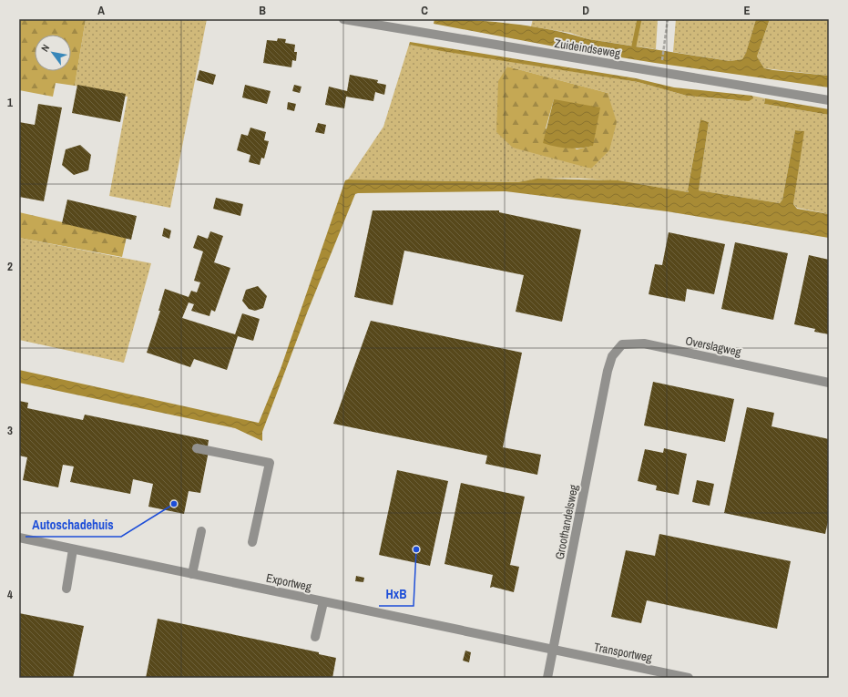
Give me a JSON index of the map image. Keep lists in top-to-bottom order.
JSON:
{
  "streets": {
    "street": [
      "Zuideindseweg",
      "Overslagweg",
      "Groothandelsweg",
      "Exportweg",
      "Transportweg"
    ]
  },
  "crossings": [
    ["Overslagweg", "Groothandelsweg"],
    ["Groothandelsweg", "Exportweg"],
    ["Groothandelsweg", "Transportweg"],
    ["Exportweg", "Transportweg"]
  ],
  "places": ["Autoschadehuis", "HxB"],
  "north": "top left",
  "grid": {
    "columns": [
      "A",
      "B",
      "C",
      "D",
      "E"
    ],
    "rows": [
      "1",
      "2",
      "3",
      "4"
    ]
  }
}
